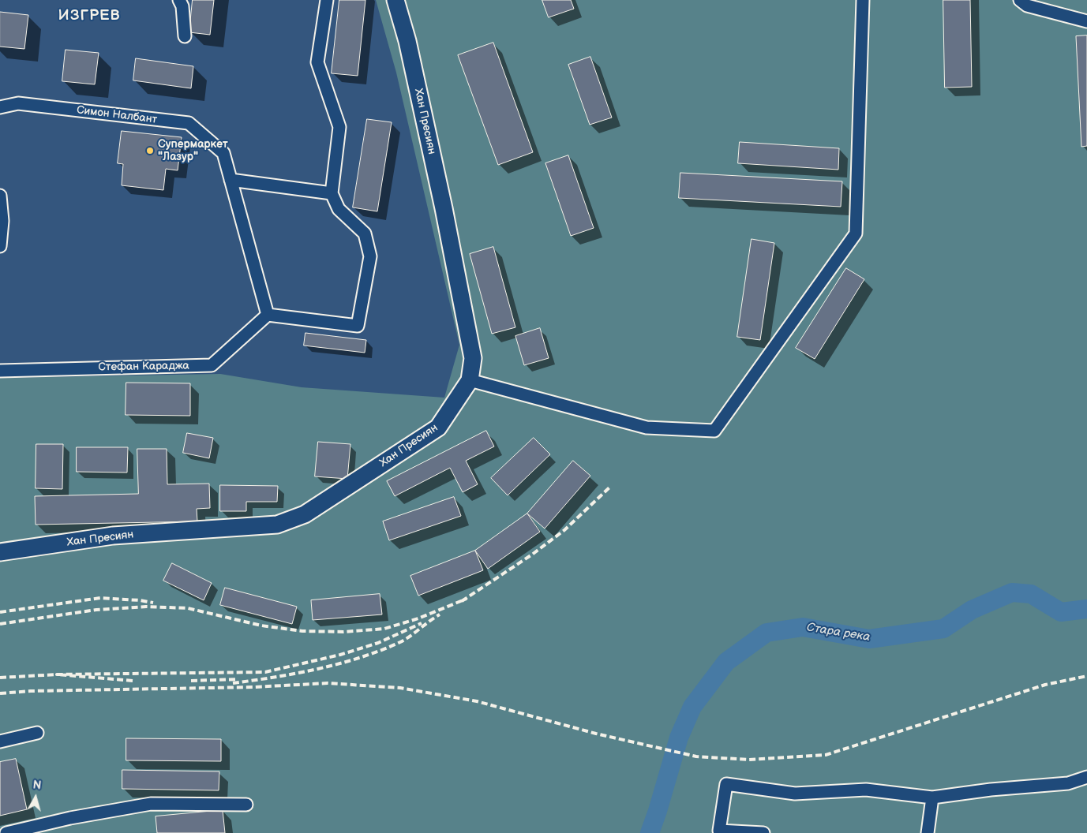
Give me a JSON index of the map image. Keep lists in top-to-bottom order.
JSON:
{
  "streets": {
    "street": ["Симон Налбант", "Хан Пресиян", "Стефан Караджа"]
  },
  "districts": ["ИЗГРЕВ"],
  "water": ["Стара река"],
  "places": ["Супермаркет \"Лазур\""],
  "north": "top"
}
